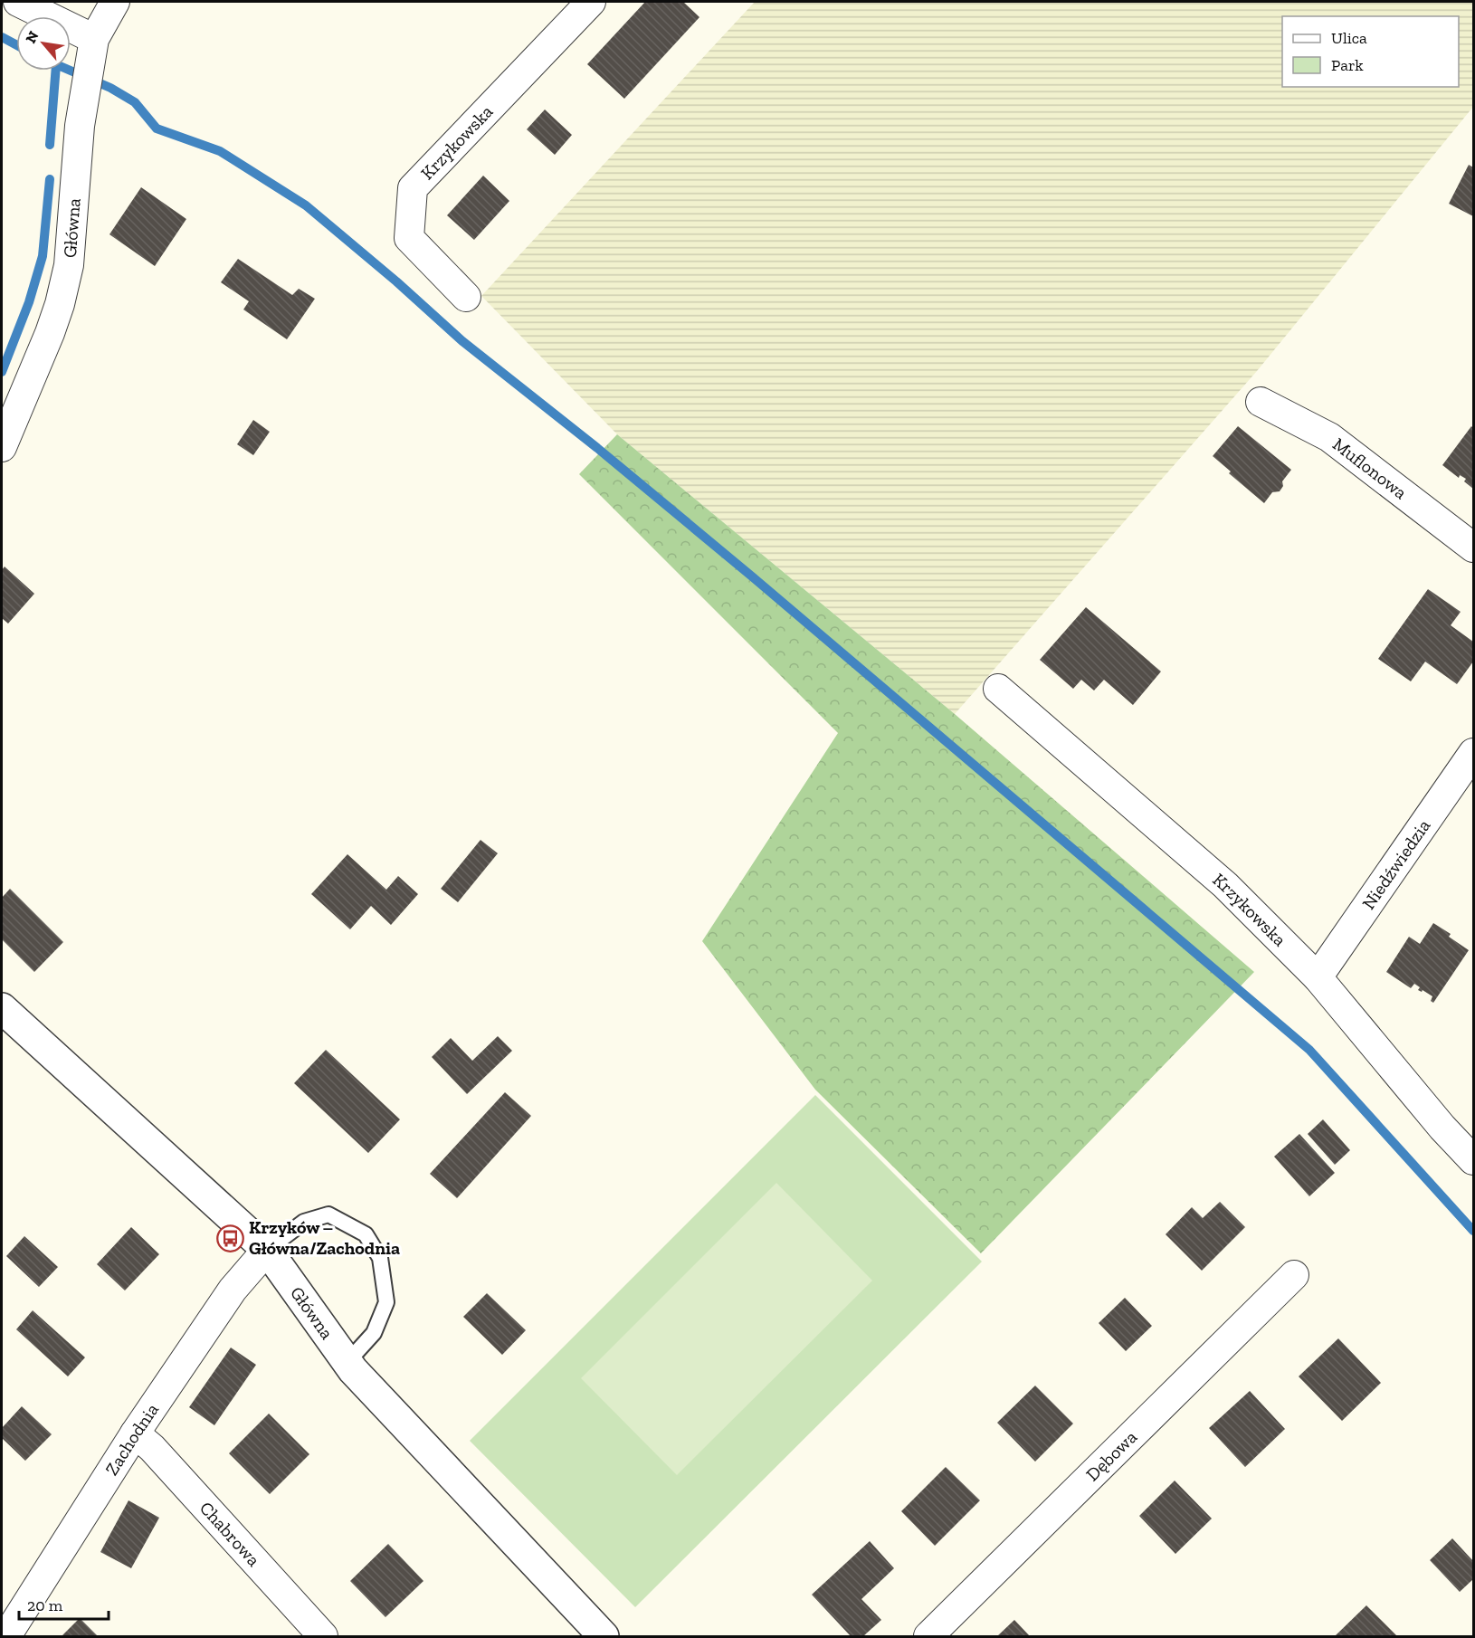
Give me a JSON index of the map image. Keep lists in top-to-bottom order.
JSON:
{
  "streets": {
    "street": [
      "Krzykowska",
      "Główna",
      "Muflonowa",
      "Niedźwiedzia",
      "Zachodnia",
      "Dębowa",
      "Chabrowa"
    ]
  },
  "crossings": [
    ["Krzykowska", "Niedźwiedzia"],
    ["Główna", "Zachodnia"],
    ["Zachodnia", "Chabrowa"]
  ],
  "places": {
    "bus stop": ["Krzyków – Główna/Zachodnia"]
  },
  "legend": ["Ulica", "Park"],
  "scale_bar": "20 m",
  "north": "top left"
}
